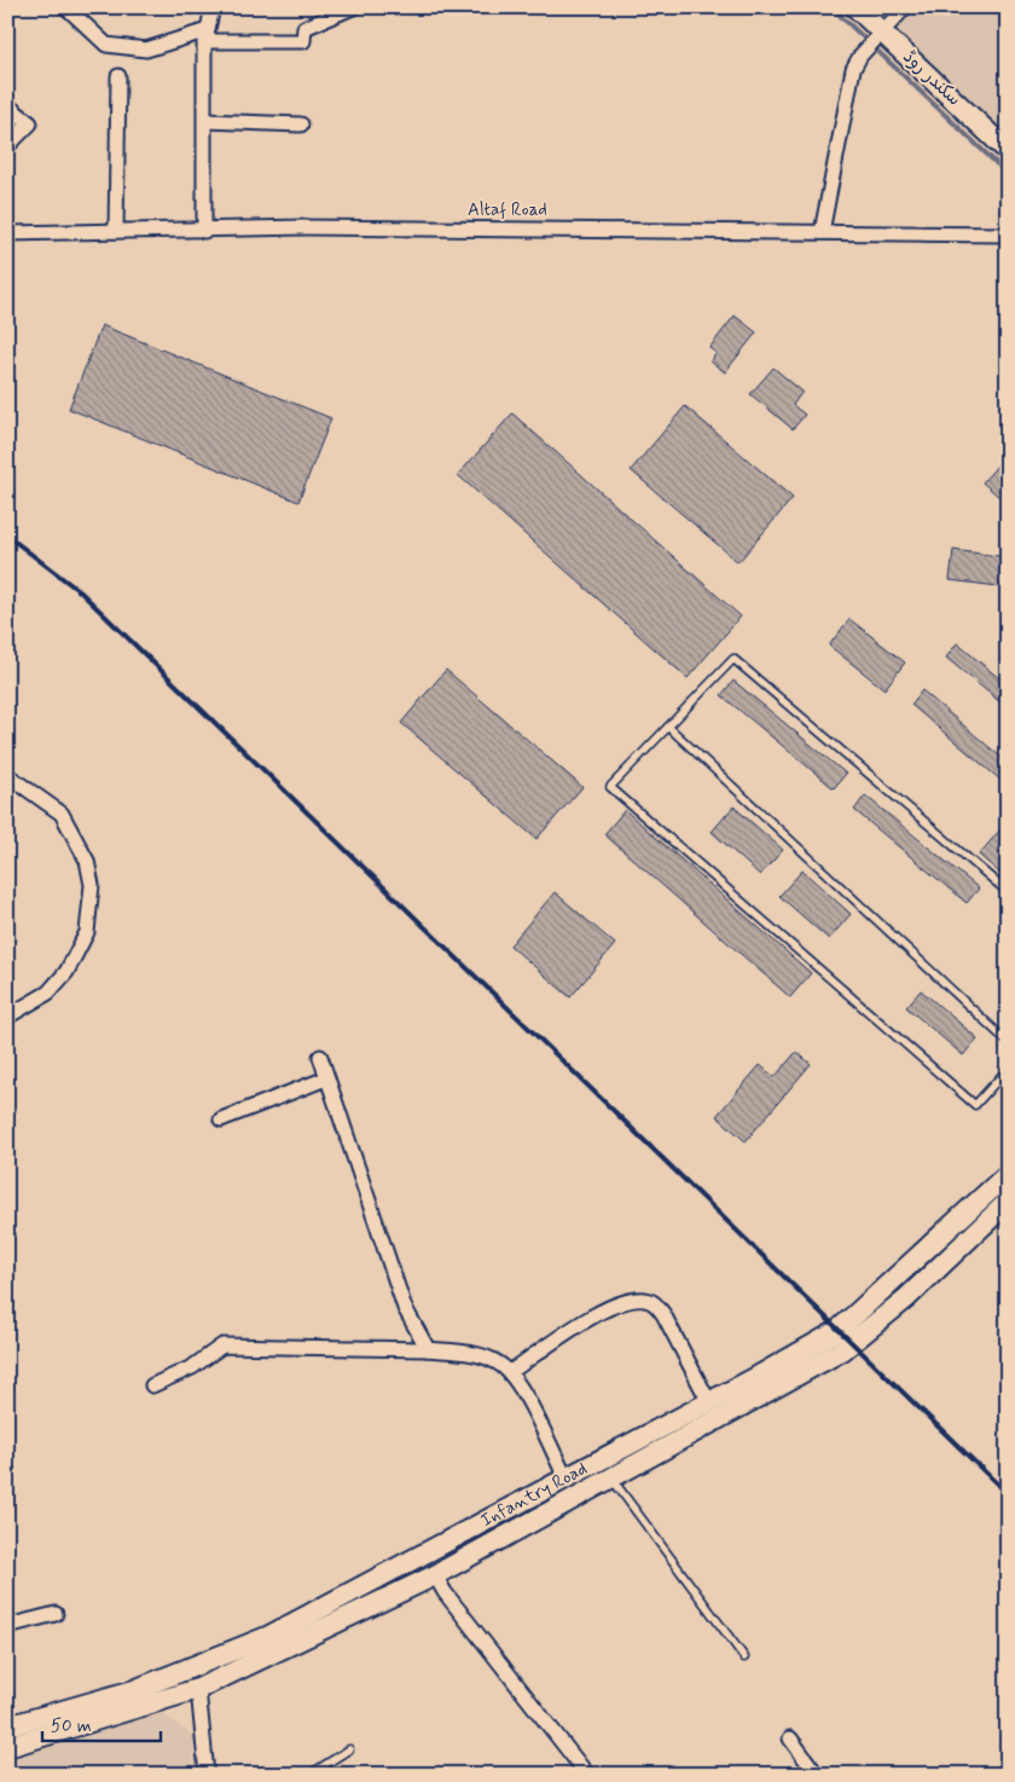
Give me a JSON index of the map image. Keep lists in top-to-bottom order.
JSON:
{
  "streets": {
    "main road": ["سکندر روڈ", "Infantry Road"],
    "street": ["Altaf Road"]
  },
  "scale_bar": "50 m"
}
